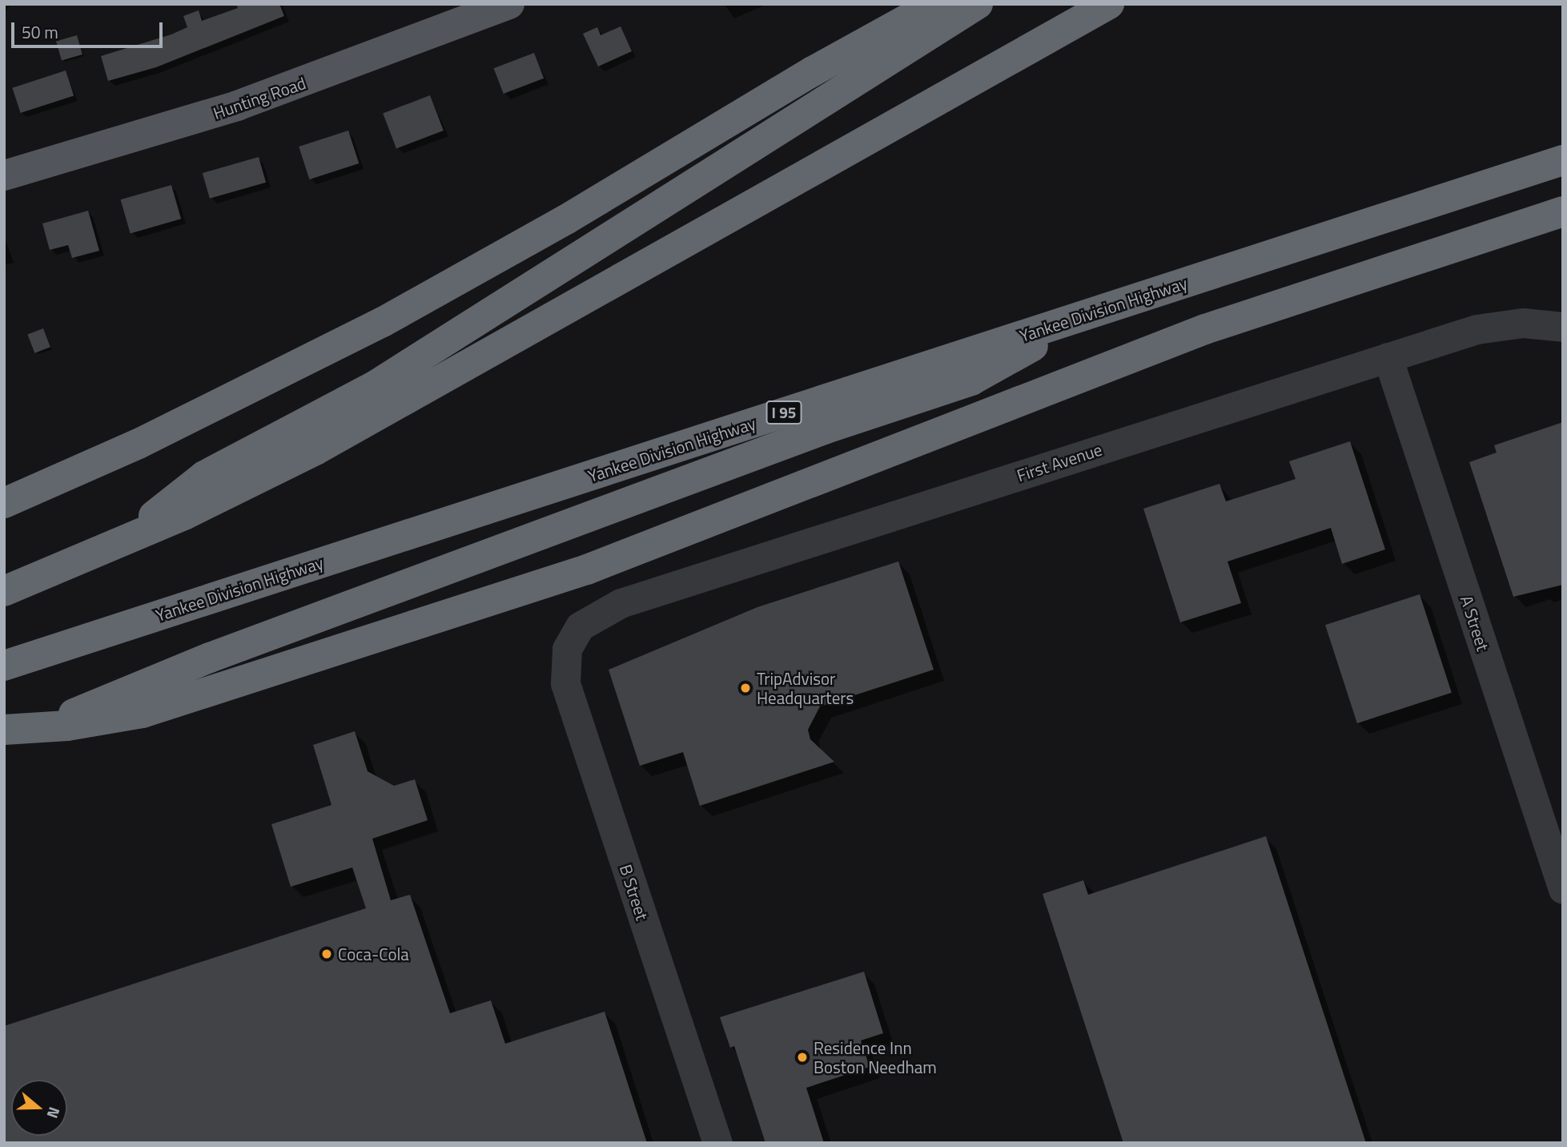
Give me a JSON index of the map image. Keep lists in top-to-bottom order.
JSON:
{
  "streets": {
    "highway": ["Yankee Division Highway", "I 95"],
    "main road": ["Hunting Road"],
    "street": ["First Avenue", "A Street", "B Street"]
  },
  "crossings": [
    ["First Avenue", "A Street"],
    ["First Avenue", "B Street"]
  ],
  "places": ["TripAdvisor Headquarters", "Coca-Cola", "Residence Inn Boston Needham"],
  "scale_bar": "50 m",
  "north": "right"
}
